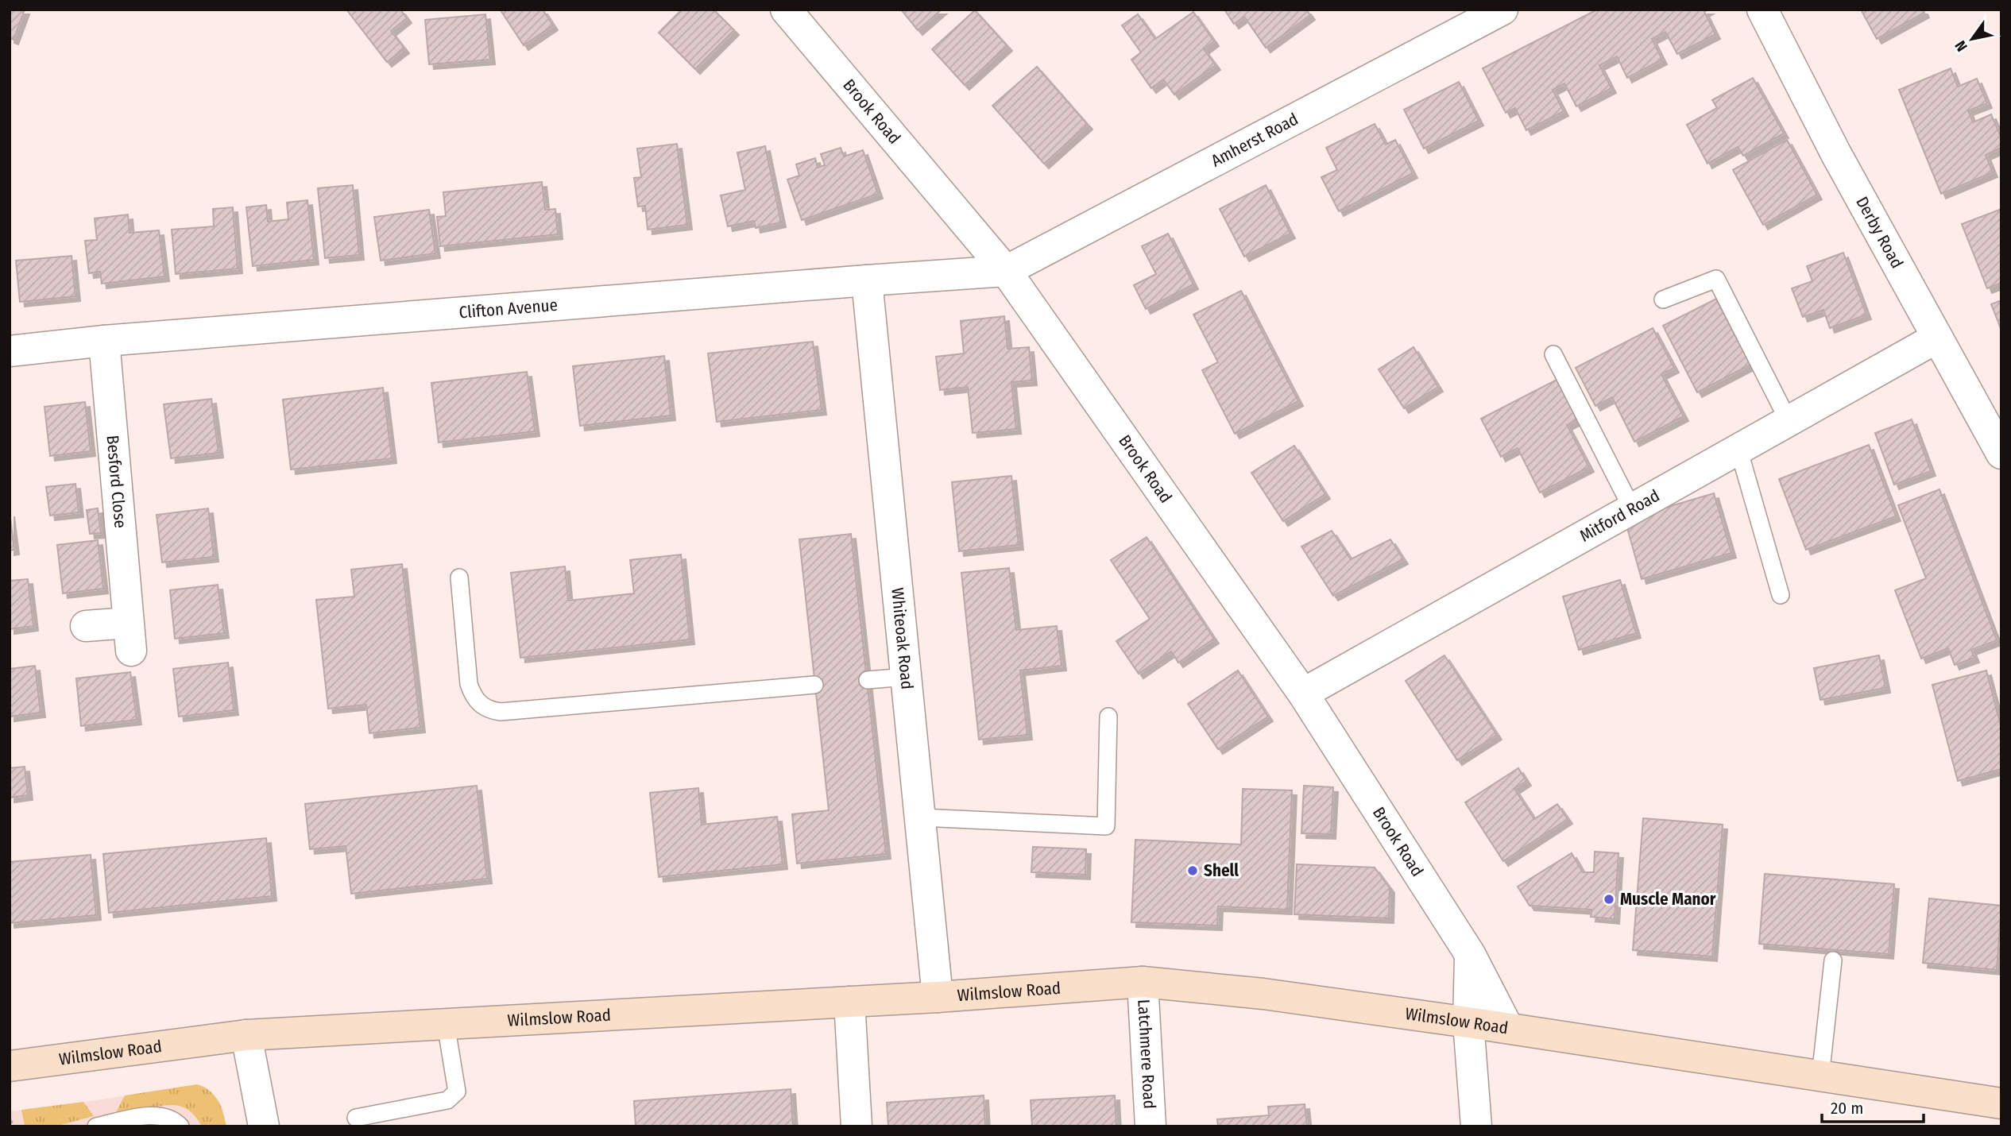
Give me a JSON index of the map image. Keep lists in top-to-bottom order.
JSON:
{
  "streets": {
    "main road": ["Wilmslow Road"],
    "street": [
      "Brook Road",
      "Amherst Road",
      "Derby Road",
      "Clifton Avenue",
      "Besford Close",
      "Mitford Road",
      "Whiteoak Road",
      "Latchmere Road"
    ]
  },
  "crossings": [
    ["Brook Road", "Amherst Road"],
    ["Brook Road", "Clifton Avenue"],
    ["Brook Road", "Mitford Road"],
    ["Brook Road", "Wilmslow Road"],
    ["Amherst Road", "Clifton Avenue"],
    ["Derby Road", "Mitford Road"],
    ["Clifton Avenue", "Besford Close"],
    ["Clifton Avenue", "Whiteoak Road"],
    ["Whiteoak Road", "Wilmslow Road"],
    ["Wilmslow Road", "Latchmere Road"]
  ],
  "places": ["Shell", "Muscle Manor"],
  "scale_bar": "20 m",
  "north": "bottom left"
}
